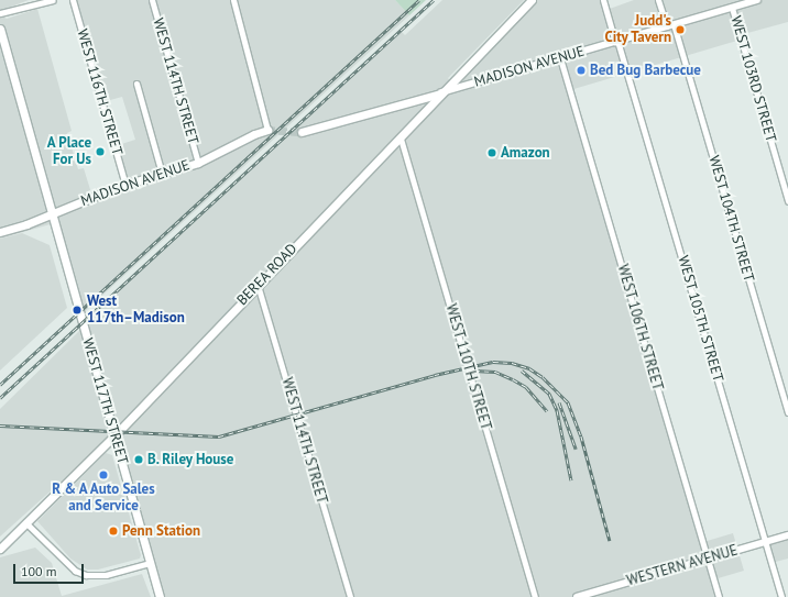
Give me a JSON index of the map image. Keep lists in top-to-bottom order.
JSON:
{
  "streets": {
    "main road": ["MADISON AVENUE", "BEREA ROAD", "WEST 117TH STREET"],
    "street": [
      "WEST 103RD STREET",
      "WEST 114TH STREET",
      "WEST 116TH STREET",
      "WEST 104TH STREET",
      "WEST 105TH STREET",
      "WEST 106TH STREET",
      "WEST 110TH STREET",
      "WESTERN AVENUE"
    ]
  },
  "crossings": [
    ["MADISON AVENUE", "WEST 103RD STREET"],
    ["MADISON AVENUE", "WEST 114TH STREET"],
    ["MADISON AVENUE", "WEST 116TH STREET"],
    ["MADISON AVENUE", "WEST 104TH STREET"],
    ["MADISON AVENUE", "BEREA ROAD"],
    ["MADISON AVENUE", "WEST 105TH STREET"],
    ["MADISON AVENUE", "WEST 106TH STREET"],
    ["MADISON AVENUE", "WEST 117TH STREET"],
    ["WEST 114TH STREET", "BEREA ROAD"],
    ["BEREA ROAD", "WEST 110TH STREET"],
    ["BEREA ROAD", "WEST 117TH STREET"],
    ["WEST 105TH STREET", "WESTERN AVENUE"],
    ["WEST 106TH STREET", "WESTERN AVENUE"]
  ],
  "places": [
    "Judd's City Tavern",
    "Bed Bug Barbecue",
    "A Place For Us",
    "Amazon",
    "West 117th–Madison",
    "B. Riley House",
    "R & A Auto Sales and Service",
    "Penn Station"
  ],
  "scale_bar": "100 m"
}
